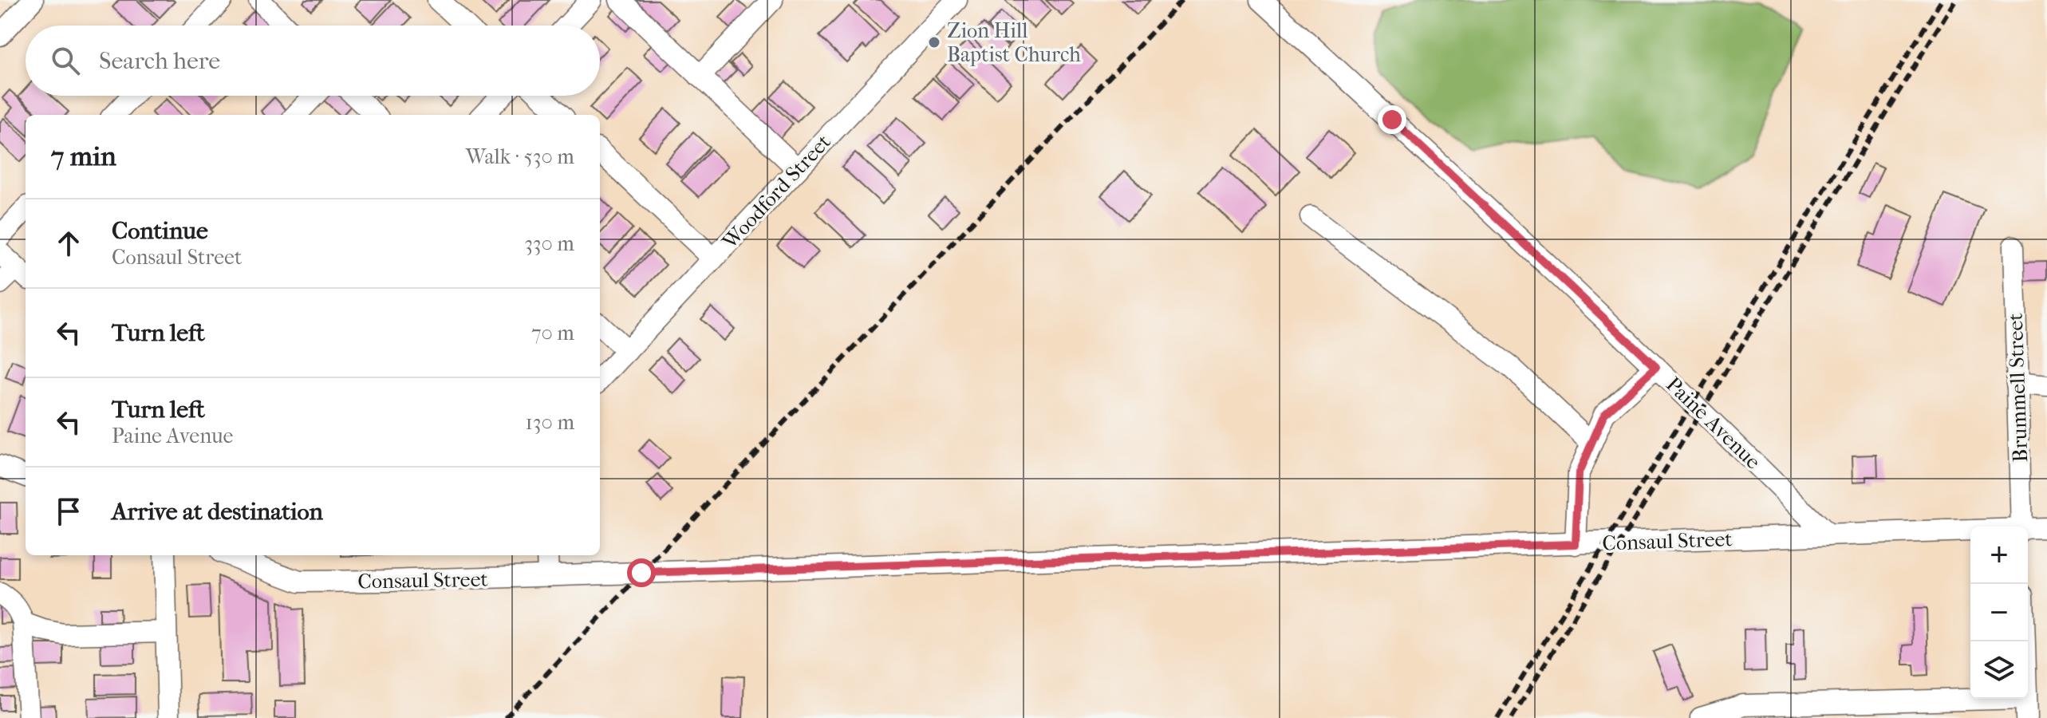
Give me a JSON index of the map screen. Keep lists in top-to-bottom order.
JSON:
{
  "streets": {
    "street": [
      "Woodford Street",
      "Brummell Street",
      "Paine Avenue",
      "Consaul Street"
    ]
  },
  "crossings": [
    ["Paine Avenue", "Consaul Street"]
  ],
  "places": ["Zion Hill Baptist Church"],
  "page": {
    "search": "Search here",
    "heading": ["7 min", "Walk · 530 m"],
    "list": [
      ["Continue", "Consaul Street", "330 m"],
      ["Turn left", "70 m"],
      ["Turn left", "Paine Avenue", "130 m"],
      "Arrive at destination"
    ],
    "map_buttons": ["+", "−"]
  }
}
